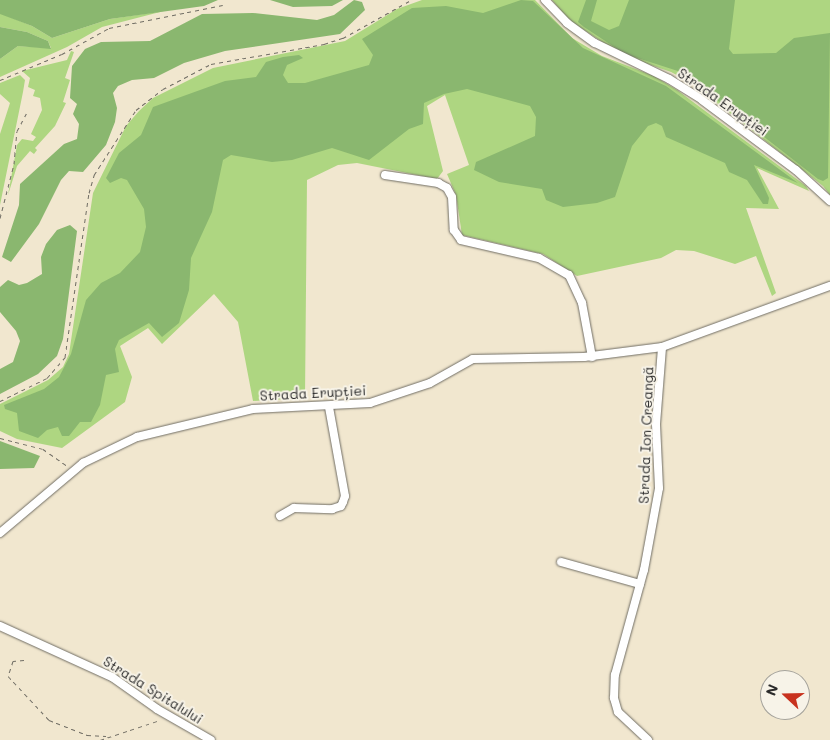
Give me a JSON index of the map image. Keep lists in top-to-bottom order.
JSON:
{
  "streets": {
    "street": ["Strada Erupției", "Strada Ion Creangă", "Strada Spitalului"]
  },
  "crossings": [
    ["Strada Erupției", "Strada Ion Creangă"]
  ],
  "north": "left"
}
